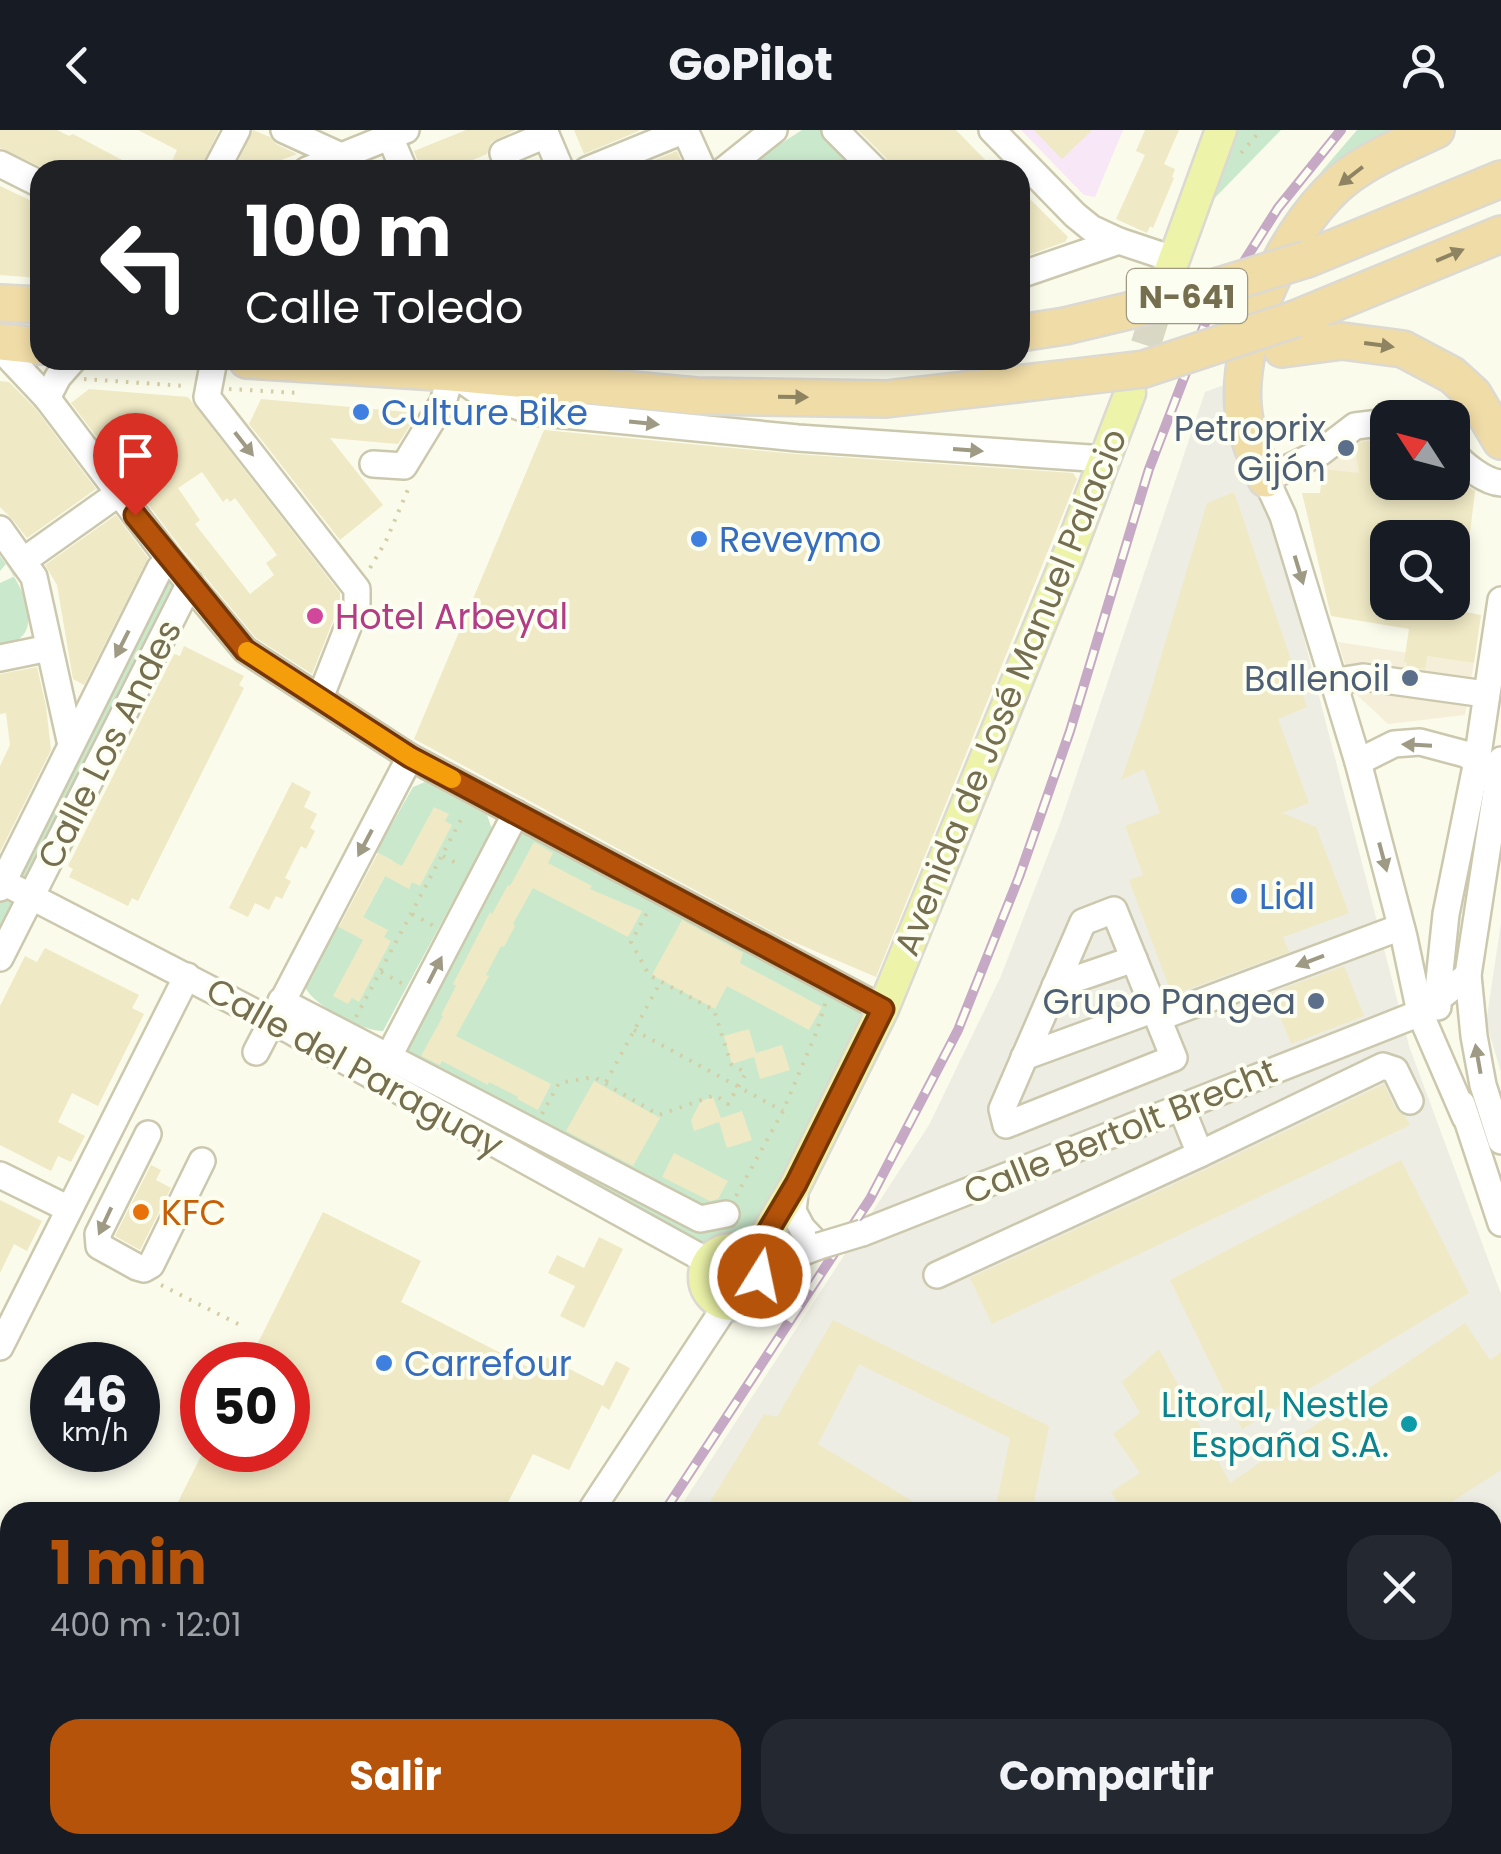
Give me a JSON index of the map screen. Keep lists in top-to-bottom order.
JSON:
{
  "streets": {
    "highway": ["N-641"],
    "main road": ["Avenida de José Manuel Palacio"],
    "street": ["Calle Los Andes", "Calle del Paraguay", "Calle Bertolt Brecht"]
  },
  "crossings": [
    ["N-641", "Avenida de José Manuel Palacio"],
    ["Avenida de José Manuel Palacio", "Calle del Paraguay"],
    ["Avenida de José Manuel Palacio", "Calle Bertolt Brecht"],
    ["Calle Los Andes", "Calle del Paraguay"],
    ["Calle del Paraguay", "Calle Bertolt Brecht"]
  ],
  "places": [
    "Culture Bike",
    "Petroprix Gijón",
    "Reveymo",
    "Hotel Arbeyal",
    "Ballenoil",
    "Lidl",
    "Grupo Pangea",
    "KFC",
    "Carrefour",
    "Litoral, Nestle España S.A."
  ],
  "north": "top left",
  "page": {
    "header": "GoPilot",
    "turn": ["100 m", "Calle Toledo"],
    "speed": "46 km/h",
    "limit": "50",
    "heading": ["1 min", "400 m · 12:01"],
    "buttons": ["Salir", "Compartir"]
  }
}
